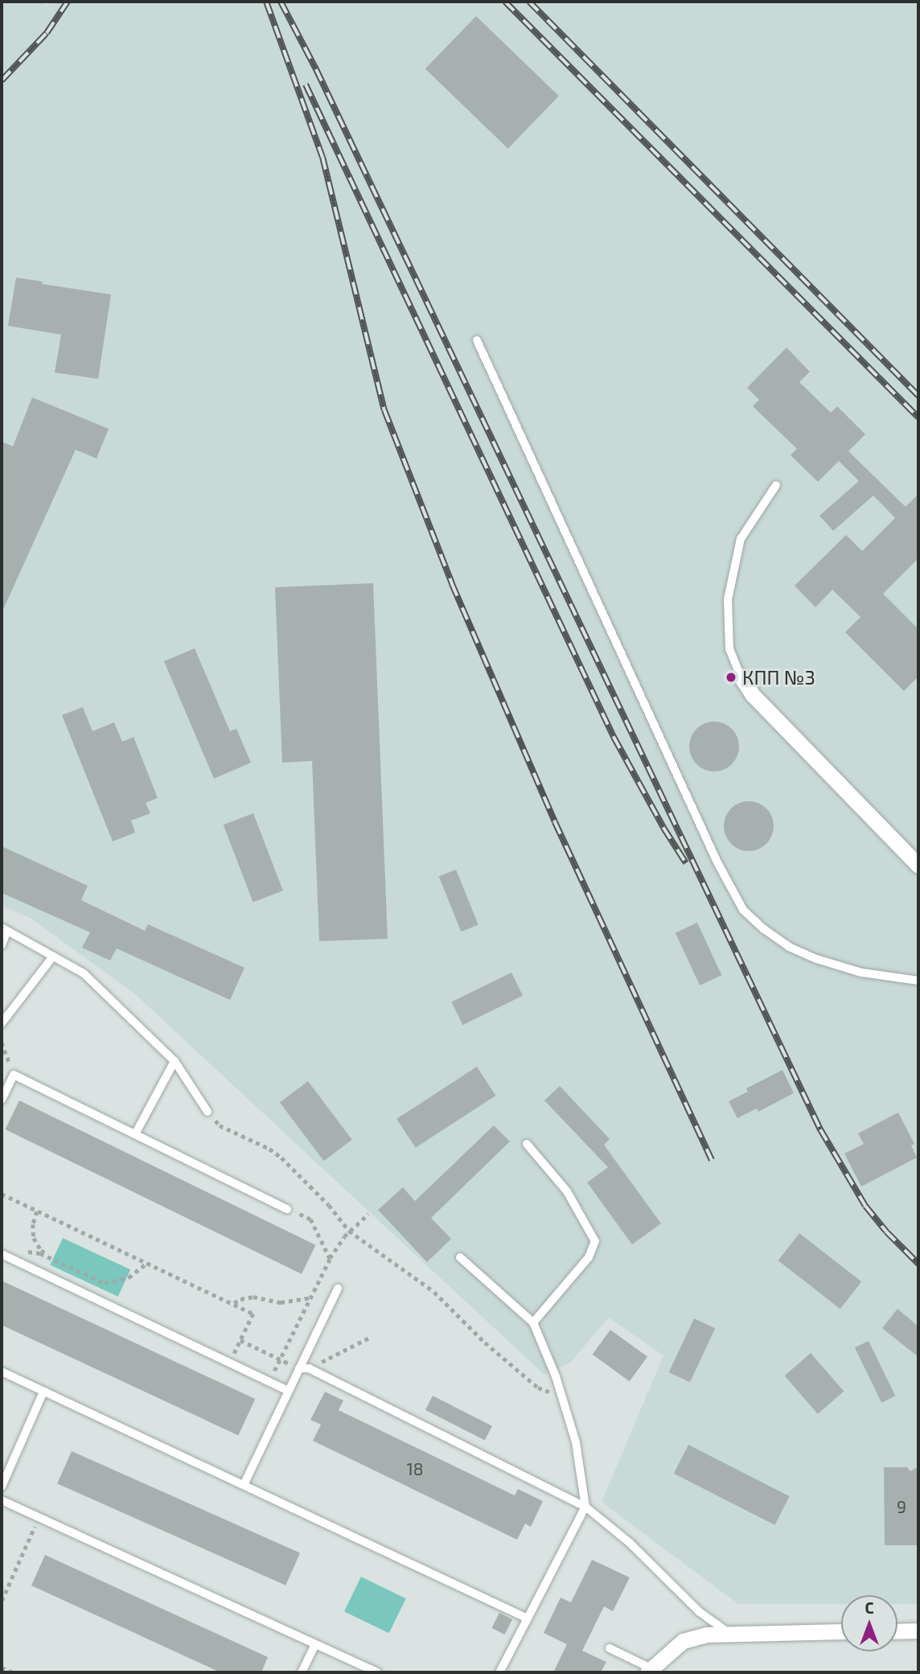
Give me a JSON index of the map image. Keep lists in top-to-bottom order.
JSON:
{
  "places": ["КПП №3"],
  "house_numbers": ["18", "9"],
  "north": "top"
}
